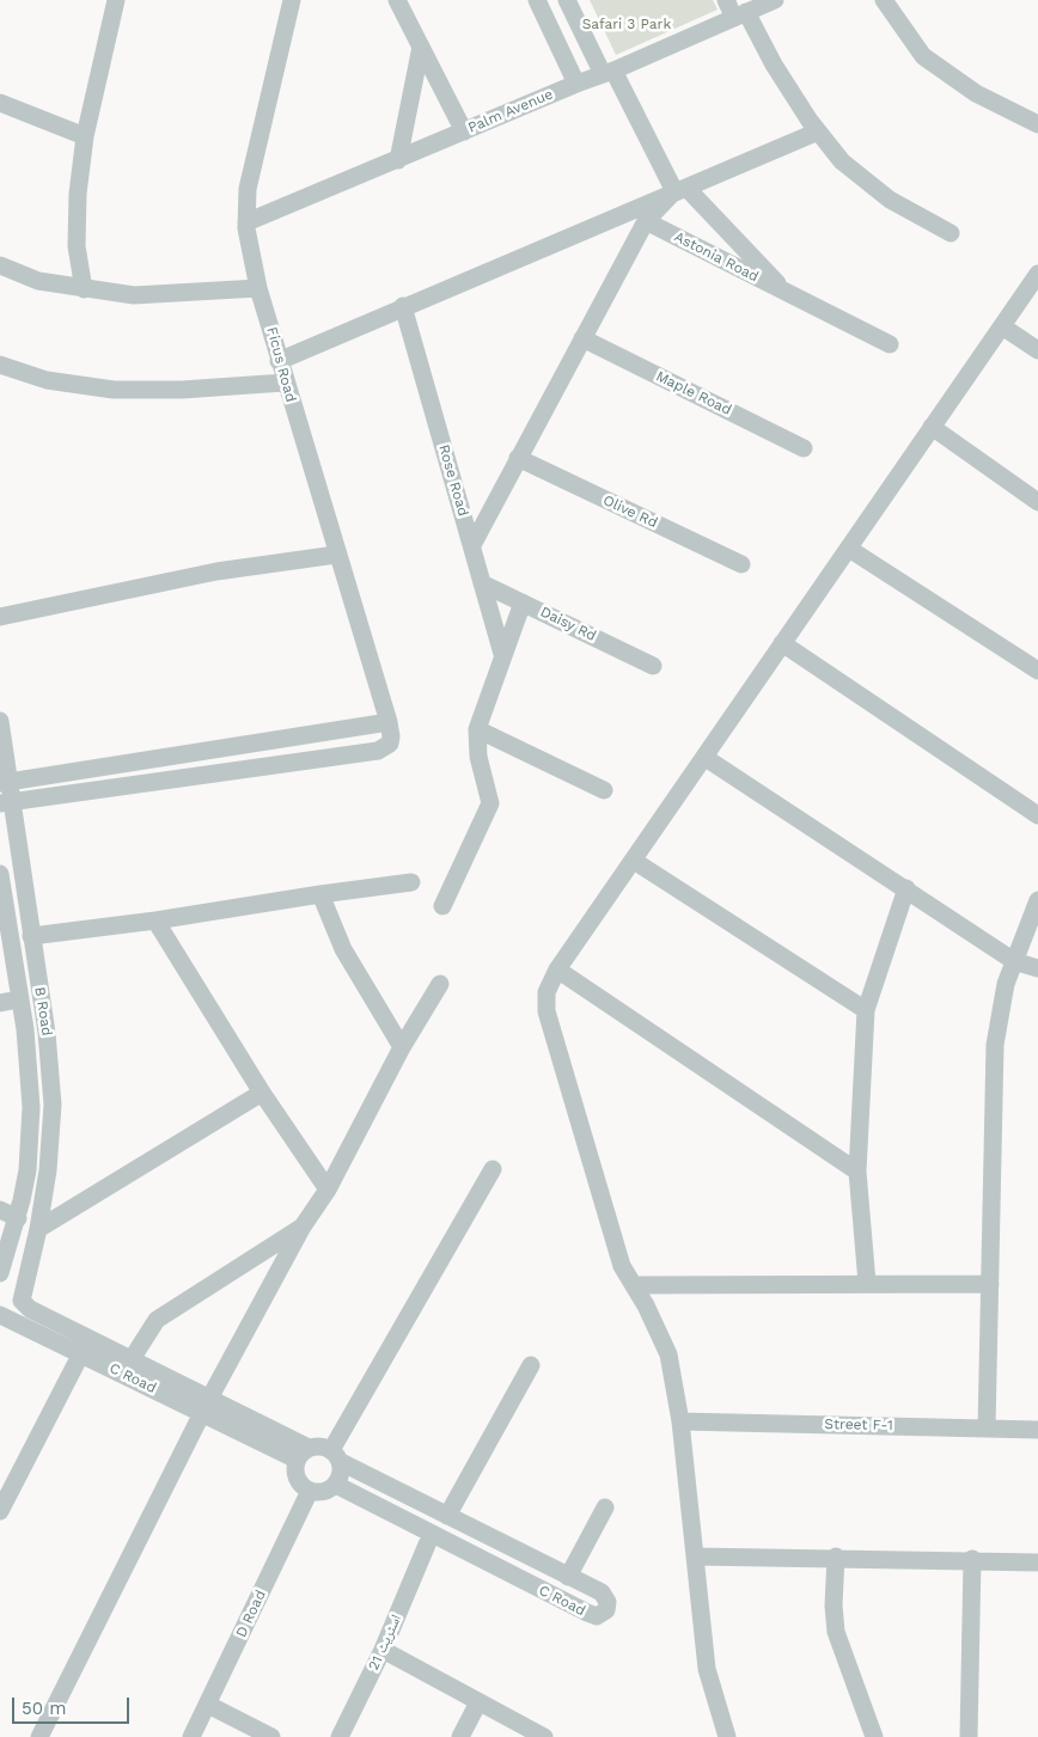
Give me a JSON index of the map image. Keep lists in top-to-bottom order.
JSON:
{
  "streets": {
    "street": [
      "Palm Avenue",
      "Astonia Road",
      "Ficus Road",
      "Maple Road",
      "Rose Road",
      "Olive Rd",
      "Daisy Rd",
      "B Road",
      "C Road",
      "Street F-1",
      "D Road",
      "اسٹریٹ 21"
    ]
  },
  "crossings": [
    ["Palm Avenue", "Astonia Road"],
    ["Palm Avenue", "Ficus Road"],
    ["Rose Road", "Daisy Rd"],
    ["B Road", "C Road"],
    ["C Road", "D Road"]
  ],
  "parks": ["Safari 3 Park"],
  "scale_bar": "50 m"
}
